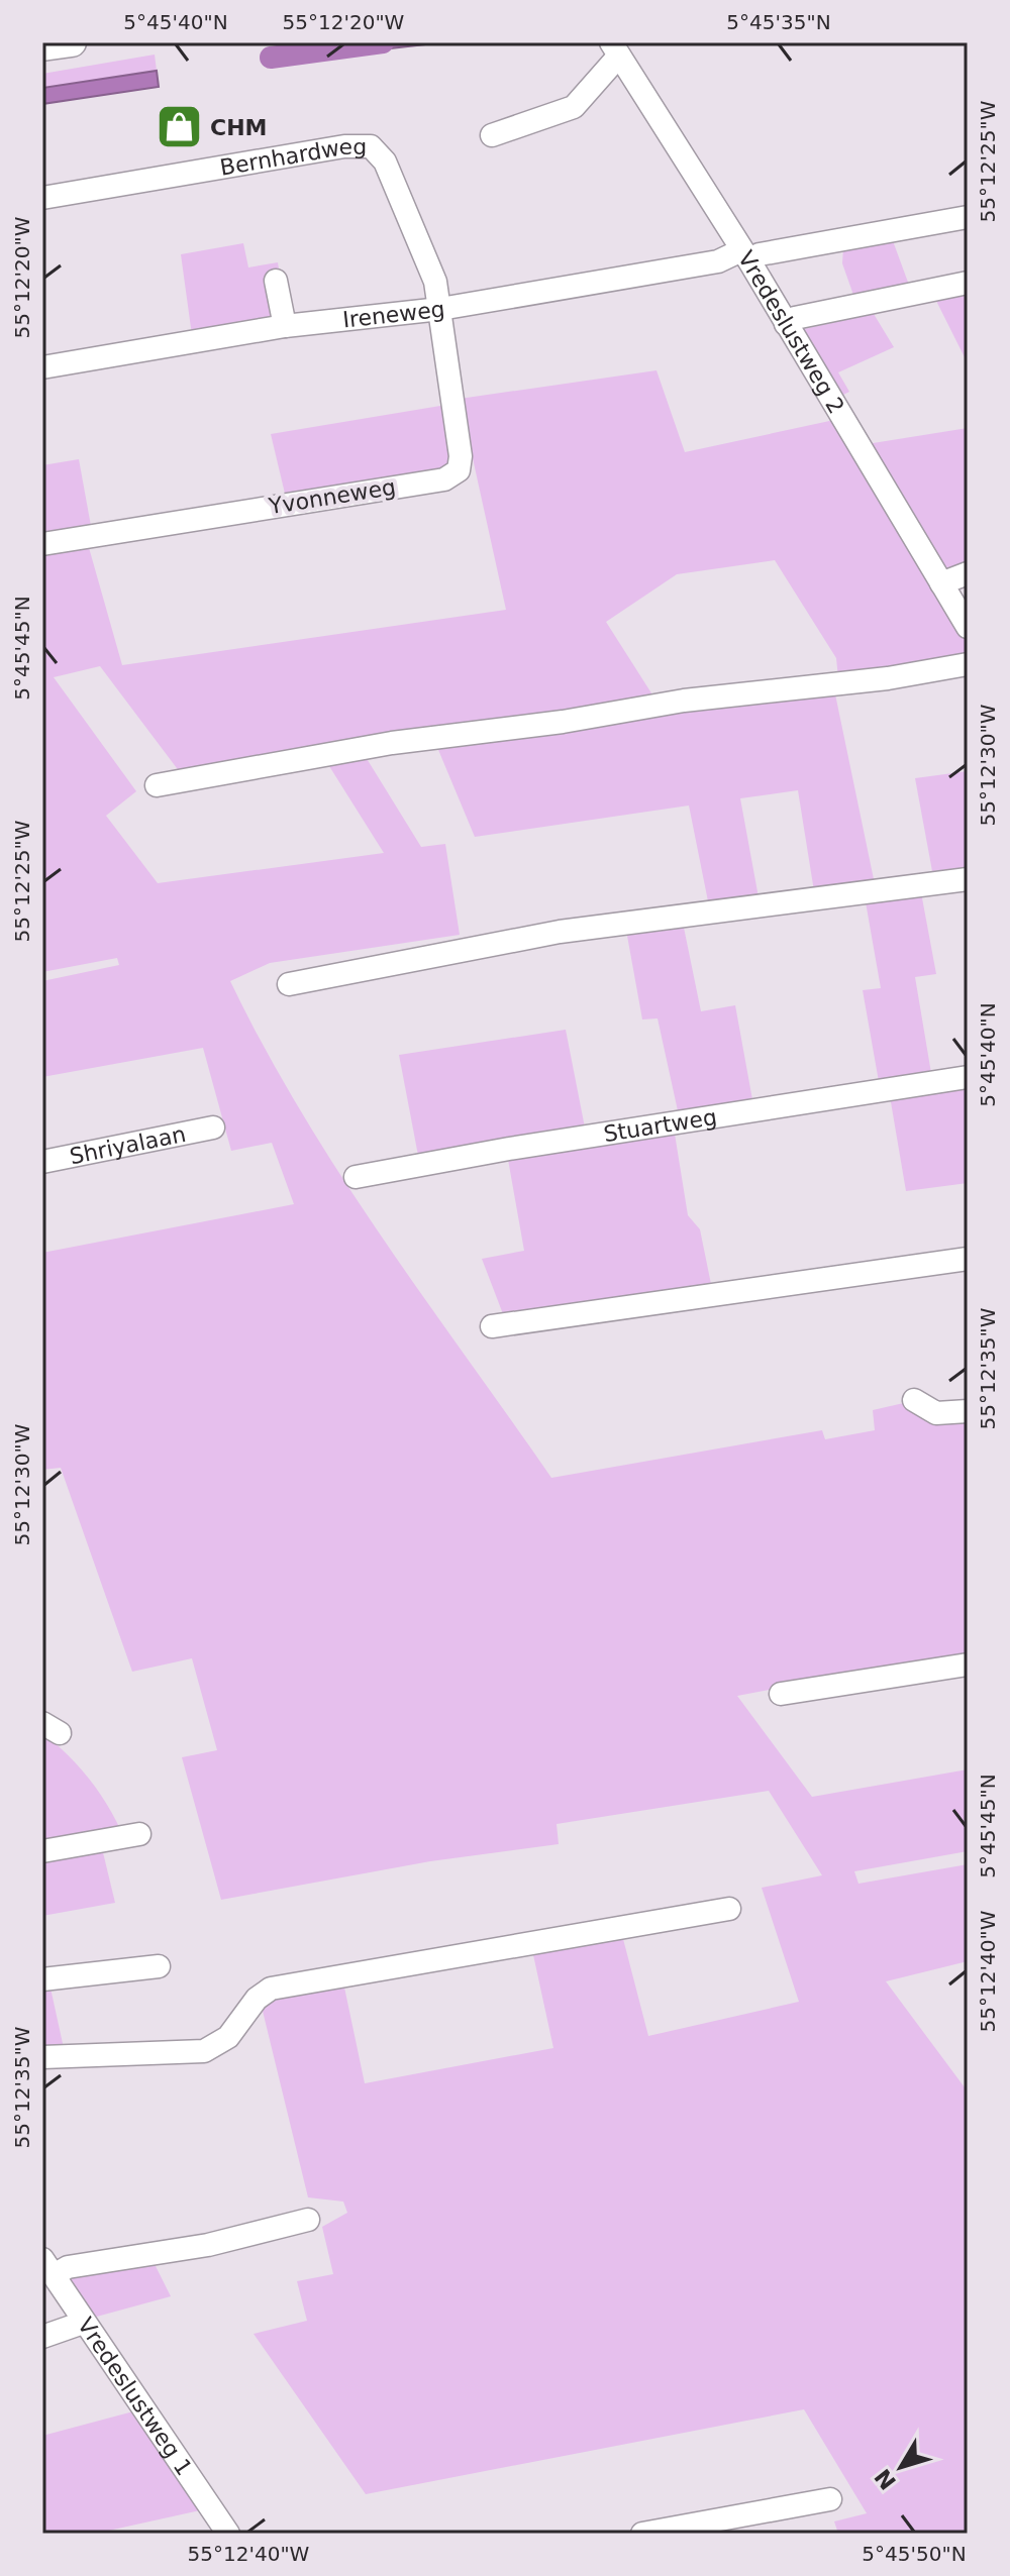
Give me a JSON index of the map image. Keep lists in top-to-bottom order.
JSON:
{
  "streets": {
    "street": [
      "Bernhardweg",
      "Ireneweg",
      "Vredeslustweg 2",
      "Yvonneweg",
      "Stuartweg",
      "Shriyalaan",
      "Vredeslustweg 1"
    ]
  },
  "crossings": [
    ["Bernhardweg", "Ireneweg"],
    ["Bernhardweg", "Yvonneweg"],
    ["Ireneweg", "Vredeslustweg 2"],
    ["Ireneweg", "Yvonneweg"]
  ],
  "places": {
    "shop": ["CHM"]
  },
  "north": "bottom left",
  "coordinates": [
    "5°45'40\"N",
    "55°12'20\"W",
    "5°45'35\"N",
    "55°12'25\"W",
    "5°45'45\"N",
    "55°12'30\"W",
    "55°12'35\"W",
    "55°12'40\"W",
    "5°45'50\"N"
  ]
}
